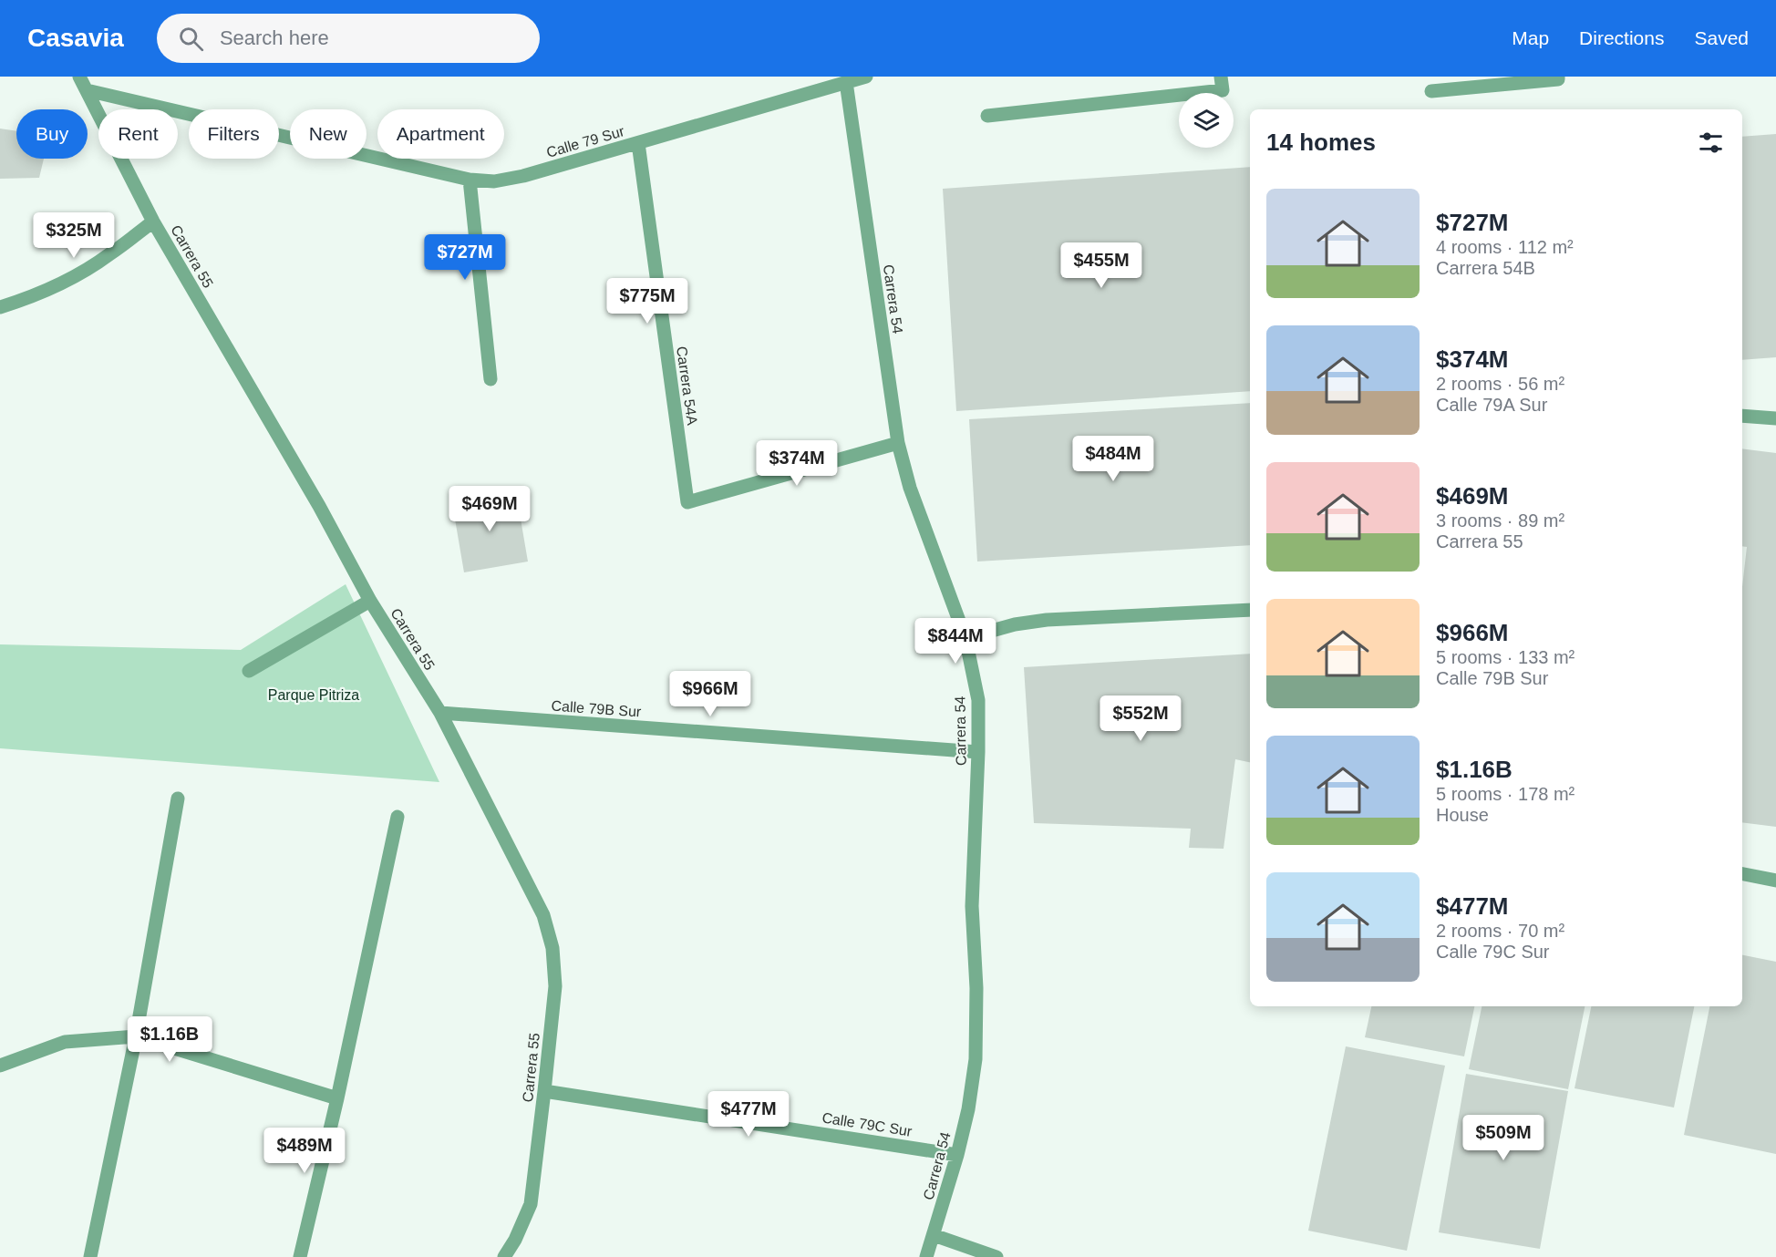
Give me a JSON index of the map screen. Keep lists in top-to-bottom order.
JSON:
{
  "streets": {
    "street": [
      "Calle 79 Sur",
      "Carrera 55",
      "Carrera 54",
      "Carrera 54A",
      "Calle 79B Sur",
      "Calle 79C Sur"
    ]
  },
  "crossings": [
    ["Calle 79 Sur", "Carrera 55"],
    ["Calle 79 Sur", "Carrera 54"],
    ["Calle 79 Sur", "Carrera 54A"],
    ["Carrera 55", "Calle 79B Sur"],
    ["Carrera 55", "Calle 79C Sur"],
    ["Carrera 54", "Carrera 54A"],
    ["Carrera 54", "Calle 79B Sur"],
    ["Carrera 54", "Calle 79C Sur"]
  ],
  "parks": ["Parque Pitriza"],
  "page": {
    "header": "Casavia",
    "search": "Search here",
    "nav": ["Map", "Directions", "Saved"],
    "chip": [
      "Buy",
      "Rent",
      "Filters",
      "New",
      "Apartment"
    ],
    "heading": "14 homes",
    "list": [
      {
        "name": "$727M",
        "note": "4 rooms · 112 m² · Carrera 54B"
      },
      {
        "name": "$374M",
        "note": "2 rooms · 56 m² · Calle 79A Sur"
      },
      {
        "name": "$469M",
        "note": "3 rooms · 89 m² · Carrera 55"
      },
      {
        "name": "$966M",
        "note": "5 rooms · 133 m² · Calle 79B Sur"
      },
      {
        "name": "$1.16B",
        "note": "5 rooms · 178 m² · House"
      },
      {
        "name": "$477M",
        "note": "2 rooms · 70 m² · Calle 79C Sur"
      }
    ],
    "price": [
      "$325M",
      "$727M",
      "$455M",
      "$775M",
      "$484M",
      "$374M",
      "$469M",
      "$844M",
      "$966M",
      "$552M",
      "$1.16B",
      "$477M",
      "$509M",
      "$489M"
    ]
  }
}
